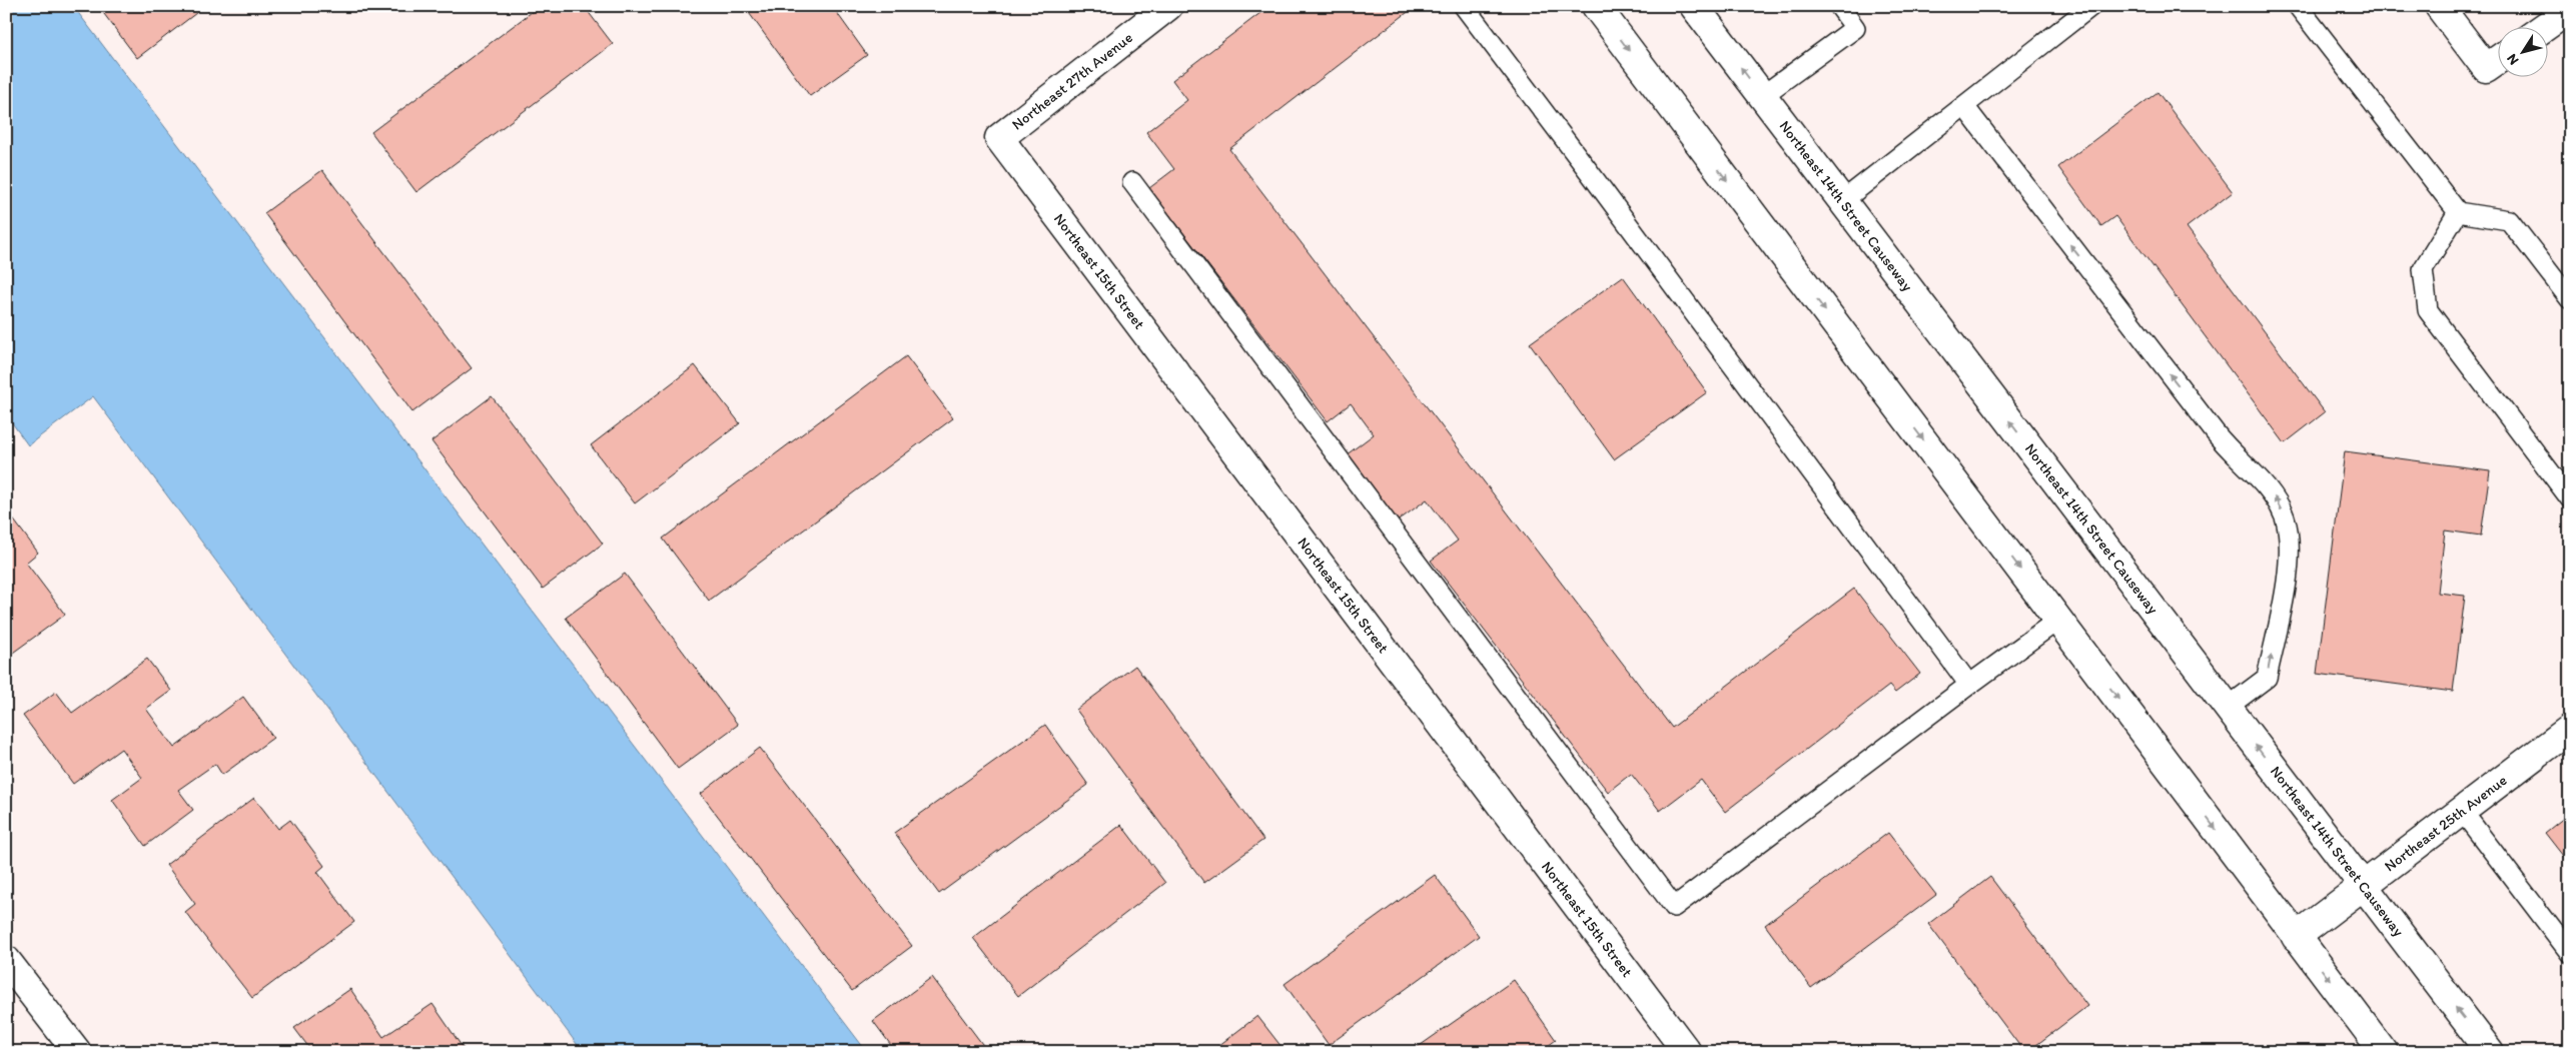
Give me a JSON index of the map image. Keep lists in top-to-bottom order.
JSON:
{
  "streets": {
    "main road": [
      "Northeast 27th Avenue",
      "Northeast 14th Street Causeway",
      "Northeast 15th Street",
      "Northeast 25th Avenue"
    ]
  },
  "crossings": [
    ["Northeast 27th Avenue", "Northeast 15th Street"],
    ["Northeast 14th Street Causeway", "Northeast 25th Avenue"]
  ],
  "north": "bottom left"
}
